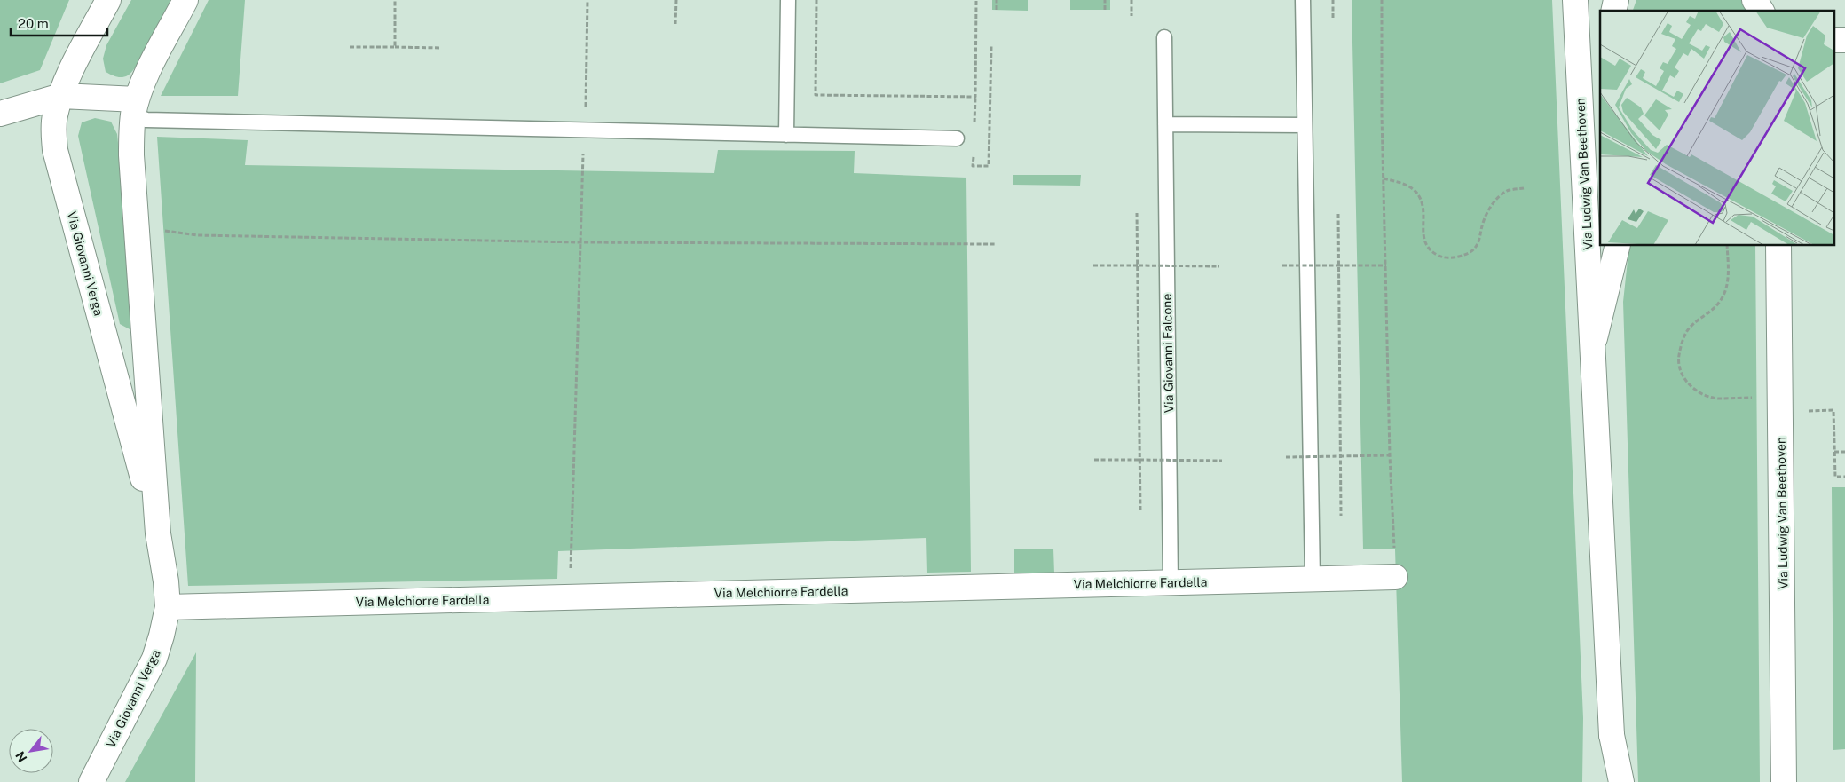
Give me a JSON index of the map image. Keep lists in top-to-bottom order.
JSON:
{
  "streets": {
    "main road": ["Via Ludwig Van Beethoven", "Via Giovanni Verga", "Via Melchiorre Fardella"],
    "lane": ["Via Giovanni Falcone"]
  },
  "crossings": [
    ["Via Giovanni Verga", "Via Melchiorre Fardella"],
    ["Via Giovanni Falcone", "Via Melchiorre Fardella"]
  ],
  "scale_bar": "20 m",
  "north": "bottom left"
}
